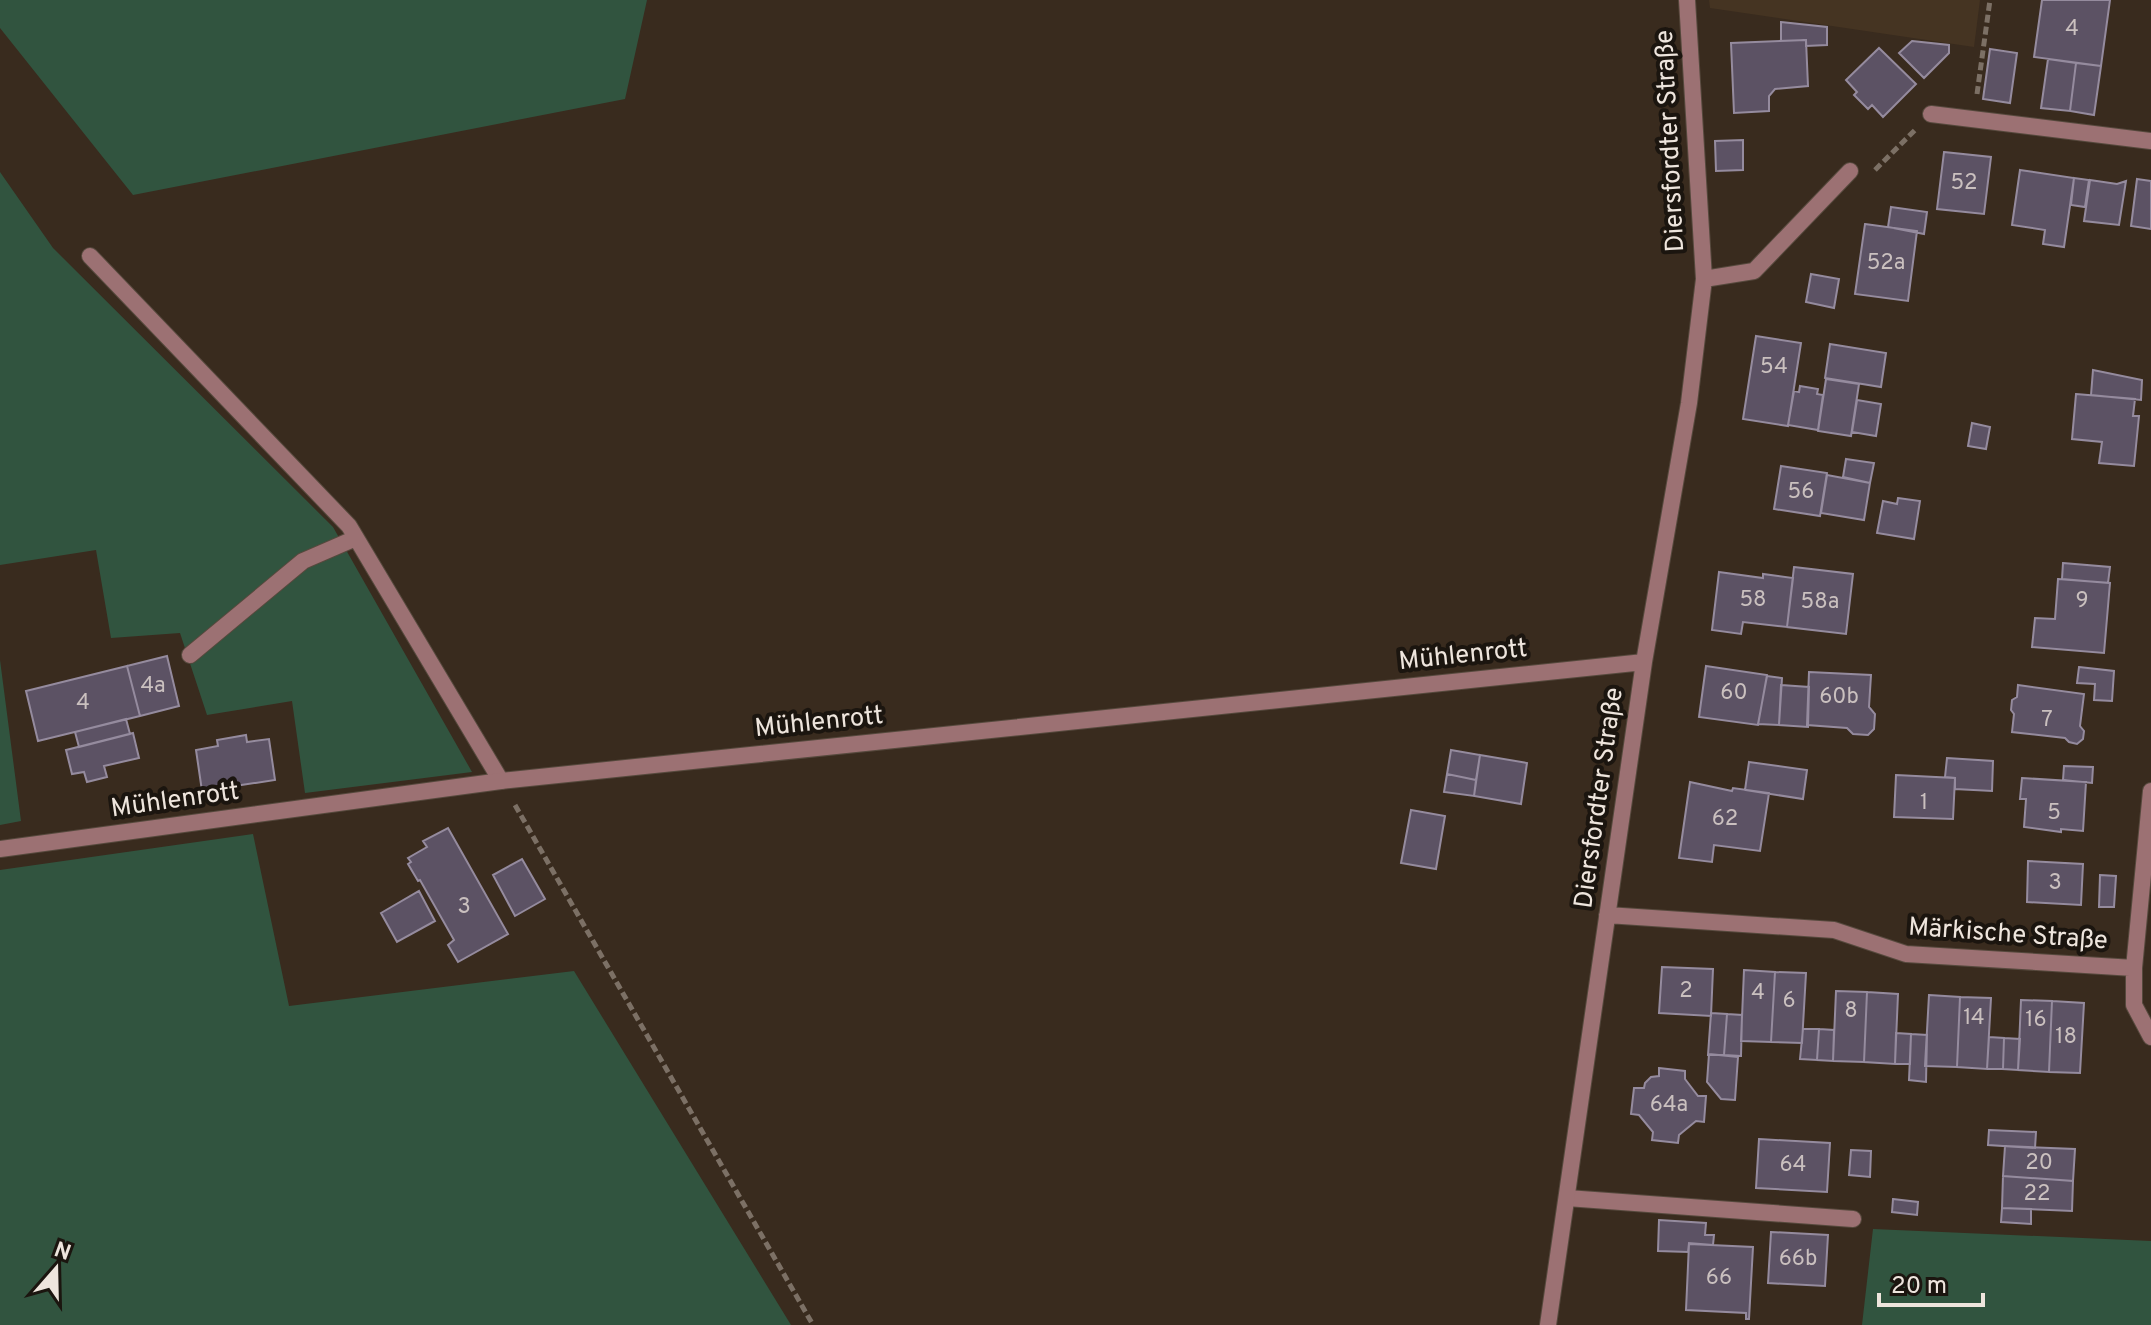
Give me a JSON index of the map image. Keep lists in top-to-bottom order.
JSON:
{
  "streets": {
    "street": ["Diersfordter Straße", "Mühlenrott", "Märkische Straße"]
  },
  "crossings": [
    ["Diersfordter Straße", "Mühlenrott"],
    ["Diersfordter Straße", "Märkische Straße"]
  ],
  "house_numbers": [
    "4",
    "52",
    "52a",
    "54",
    "56",
    "58",
    "9",
    "58a",
    "4a",
    "60",
    "60b",
    "4",
    "7",
    "1",
    "5",
    "62",
    "3",
    "3",
    "2",
    "4",
    "6",
    "8",
    "14",
    "16",
    "18",
    "64a",
    "20",
    "64",
    "22",
    "66b",
    "66"
  ],
  "scale_bar": "20 m",
  "north": "top"
}
